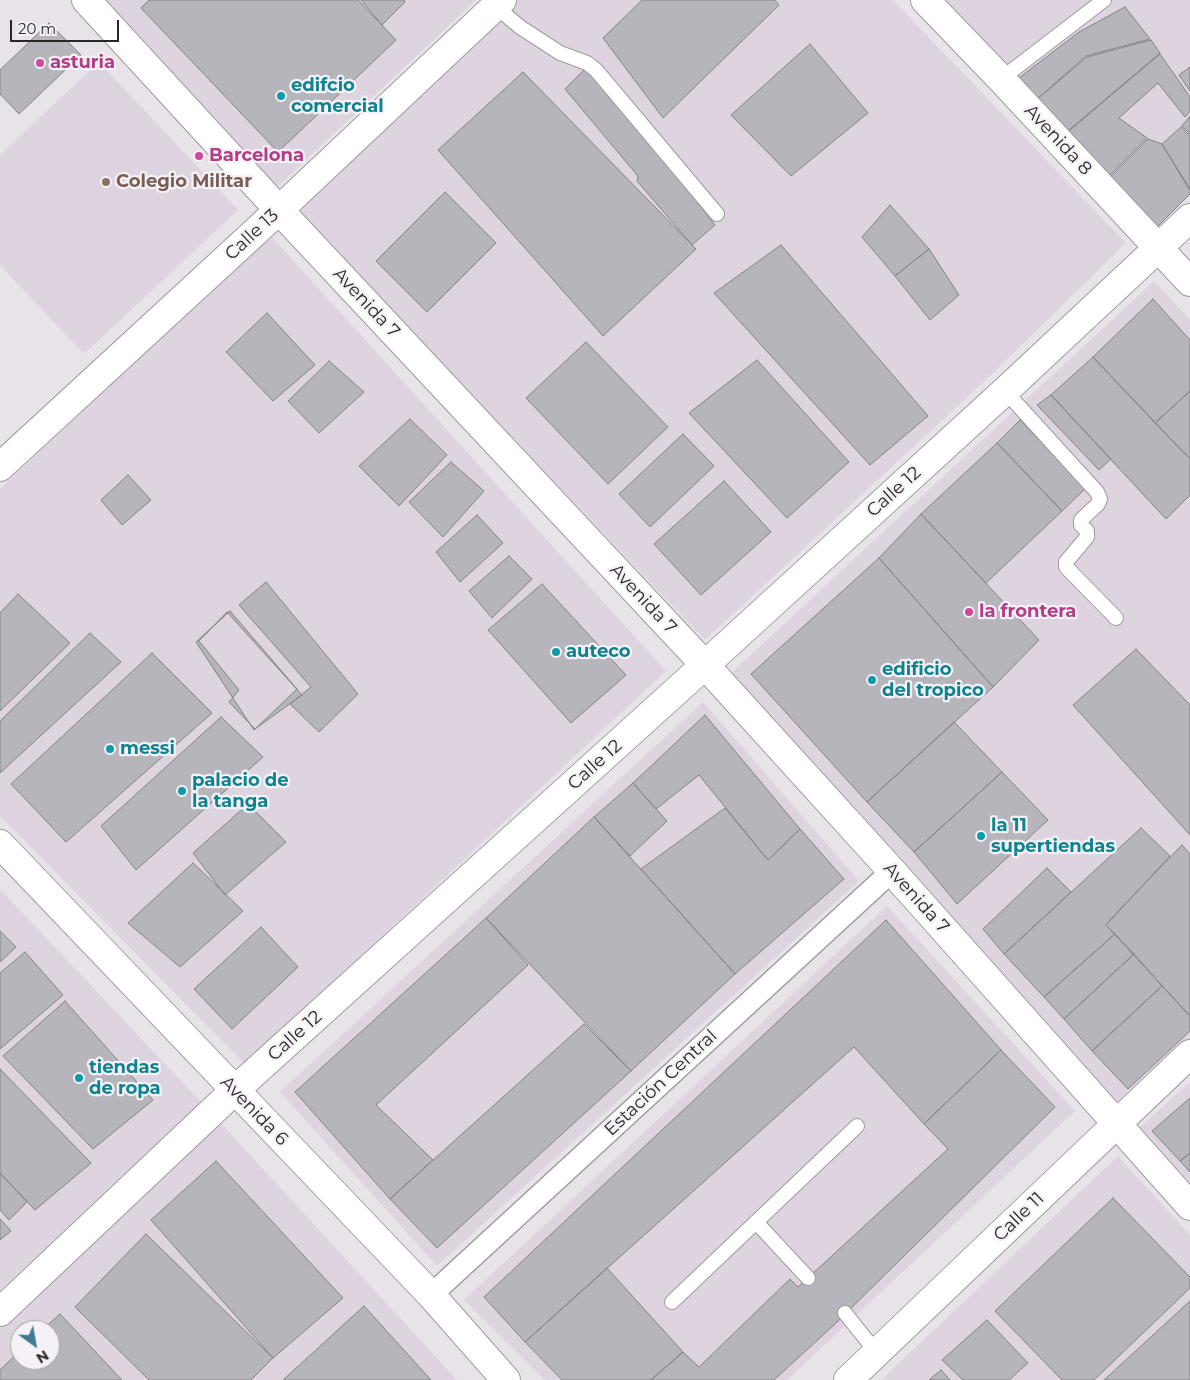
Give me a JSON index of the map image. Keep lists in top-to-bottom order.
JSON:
{
  "streets": {
    "street": [
      "Avenida 8",
      "Calle 13",
      "Avenida 7",
      "Calle 12",
      "Estación Central",
      "Avenida 6",
      "Calle 11"
    ]
  },
  "crossings": [
    ["Avenida 8", "Calle 12"],
    ["Calle 13", "Avenida 7"],
    ["Avenida 7", "Calle 12"],
    ["Avenida 7", "Estación Central"],
    ["Avenida 7", "Calle 11"],
    ["Calle 12", "Avenida 6"],
    ["Estación Central", "Avenida 6"]
  ],
  "places": [
    "asturia",
    "edifcio comercial",
    "Barcelona",
    "Colegio Militar",
    "la frontera",
    "auteco",
    "edificio del tropico",
    "messi",
    "palacio de la tanga",
    "la 11 supertiendas",
    "tiendas de ropa"
  ],
  "scale_bar": "20 m",
  "north": "bottom right"
}
